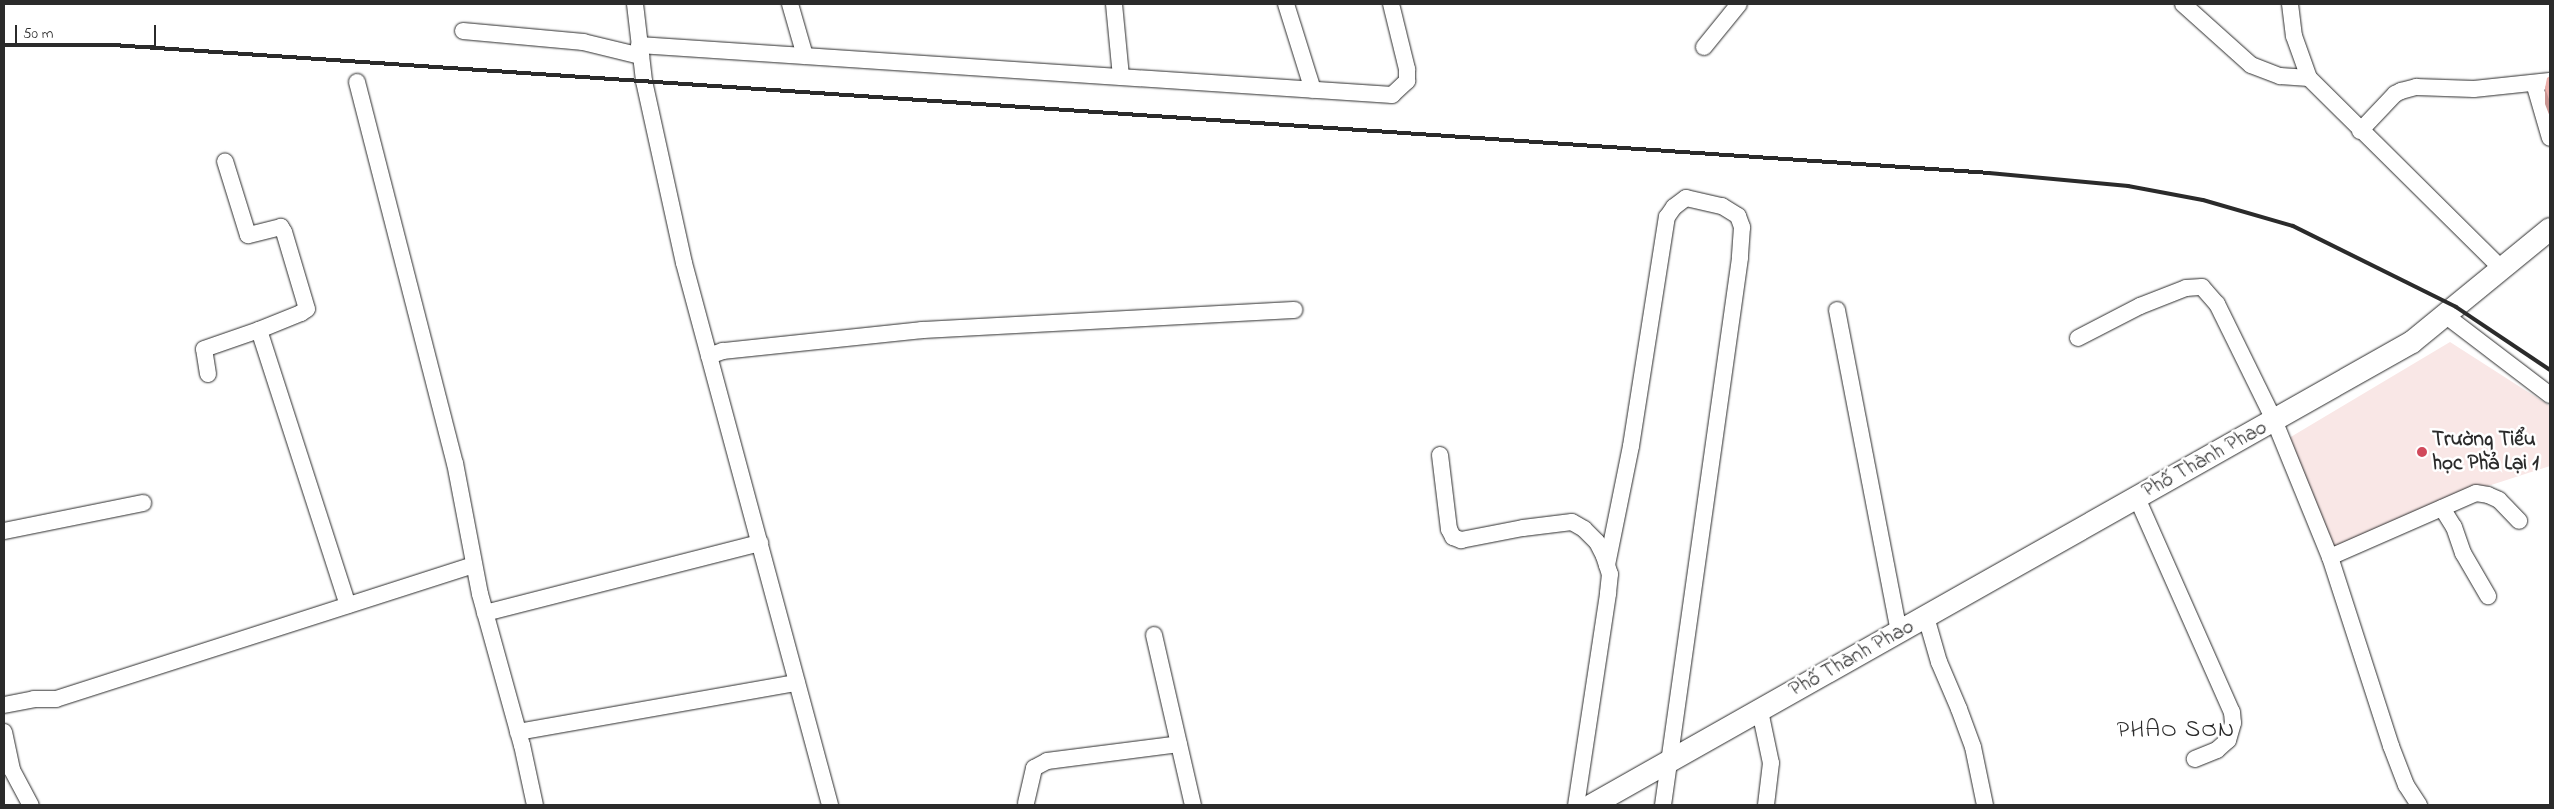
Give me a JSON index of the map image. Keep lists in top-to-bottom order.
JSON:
{
  "streets": {
    "street": ["Phố Thành Phao"]
  },
  "districts": ["PHAO SƠN"],
  "places": ["Trường Tiểu học Phả Lại 1"],
  "scale_bar": "50 m"
}
